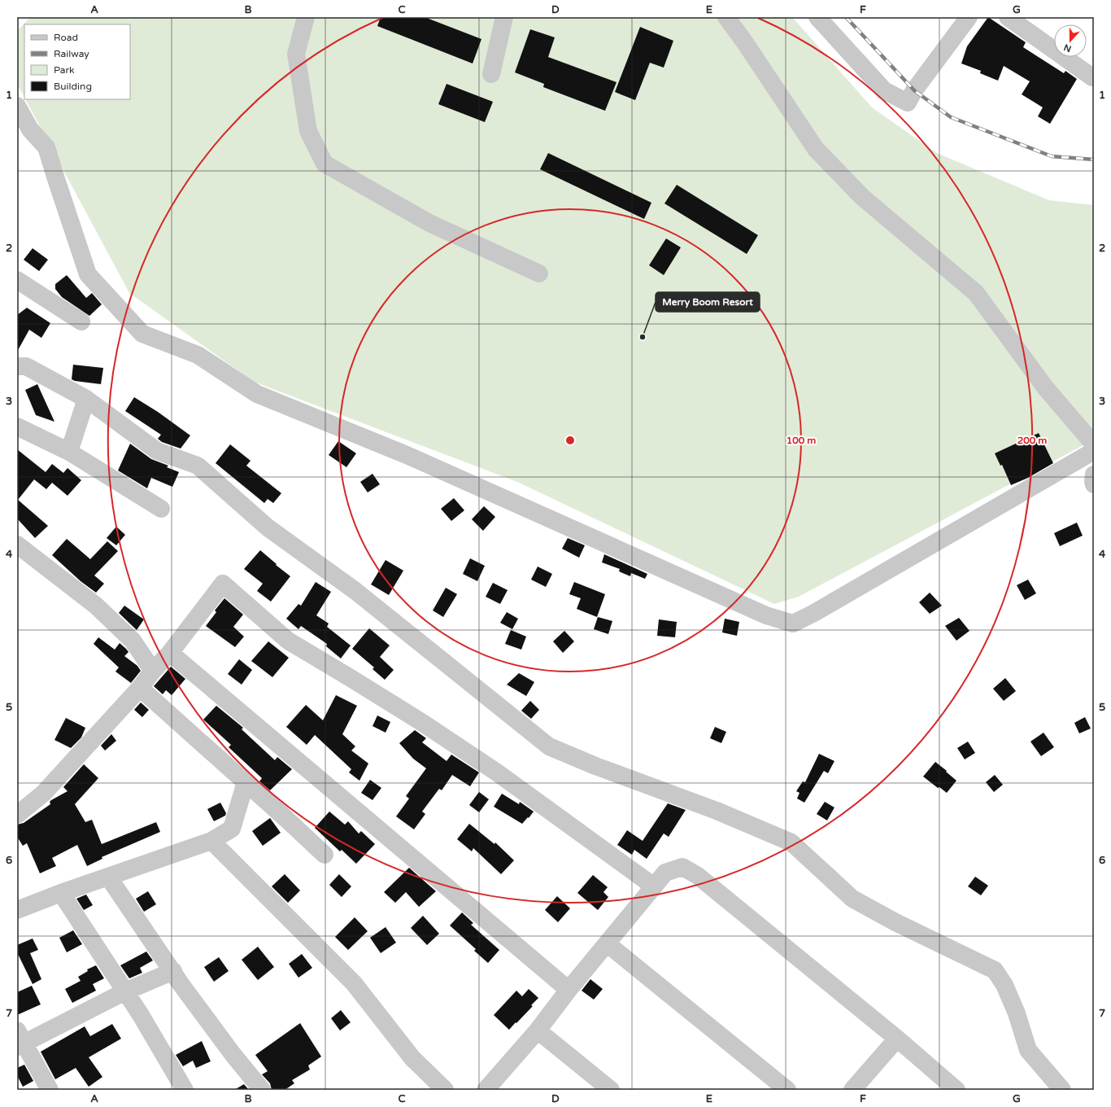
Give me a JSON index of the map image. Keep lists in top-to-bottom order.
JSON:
{
  "places": ["Merry Boom Resort"],
  "legend": [
    "Road",
    "Railway",
    "Park",
    "Building"
  ],
  "north": "bottom",
  "grid": {
    "columns": [
      "A",
      "B",
      "C",
      "D",
      "E",
      "F",
      "G"
    ],
    "rows": [
      "1",
      "2",
      "3",
      "4",
      "5",
      "6",
      "7"
    ]
  },
  "rings": ["100 m", "200 m"]
}
